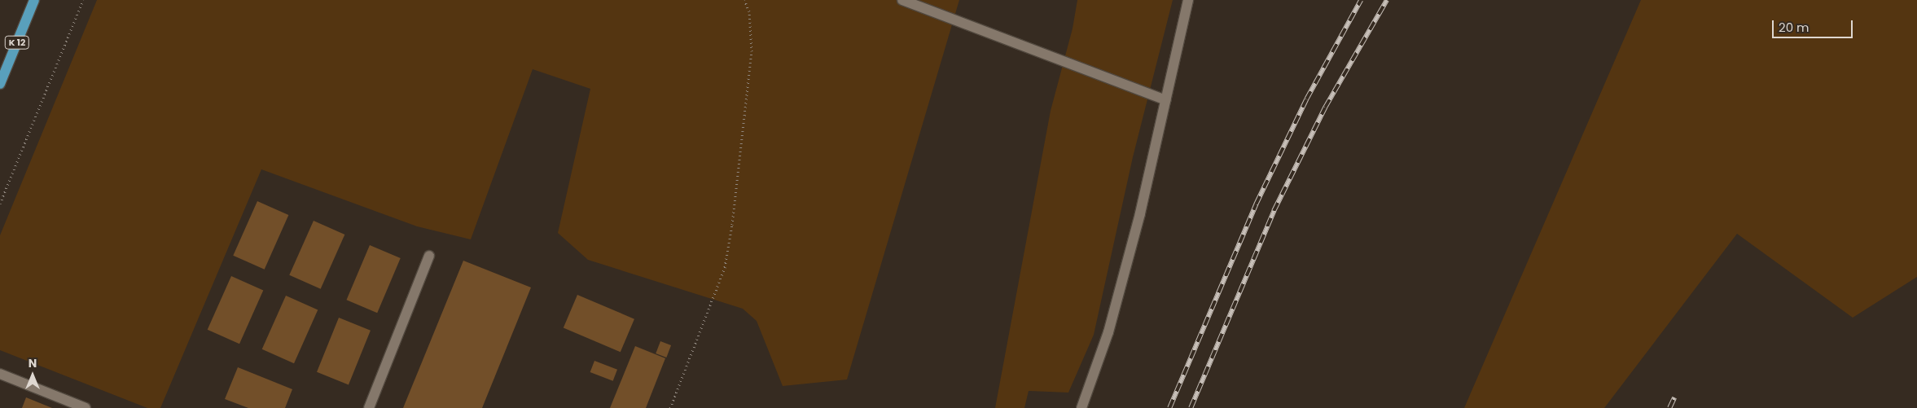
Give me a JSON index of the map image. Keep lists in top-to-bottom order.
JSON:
{
  "streets": {
    "main road": ["K 12"]
  },
  "scale_bar": "20 m",
  "north": "top"
}
